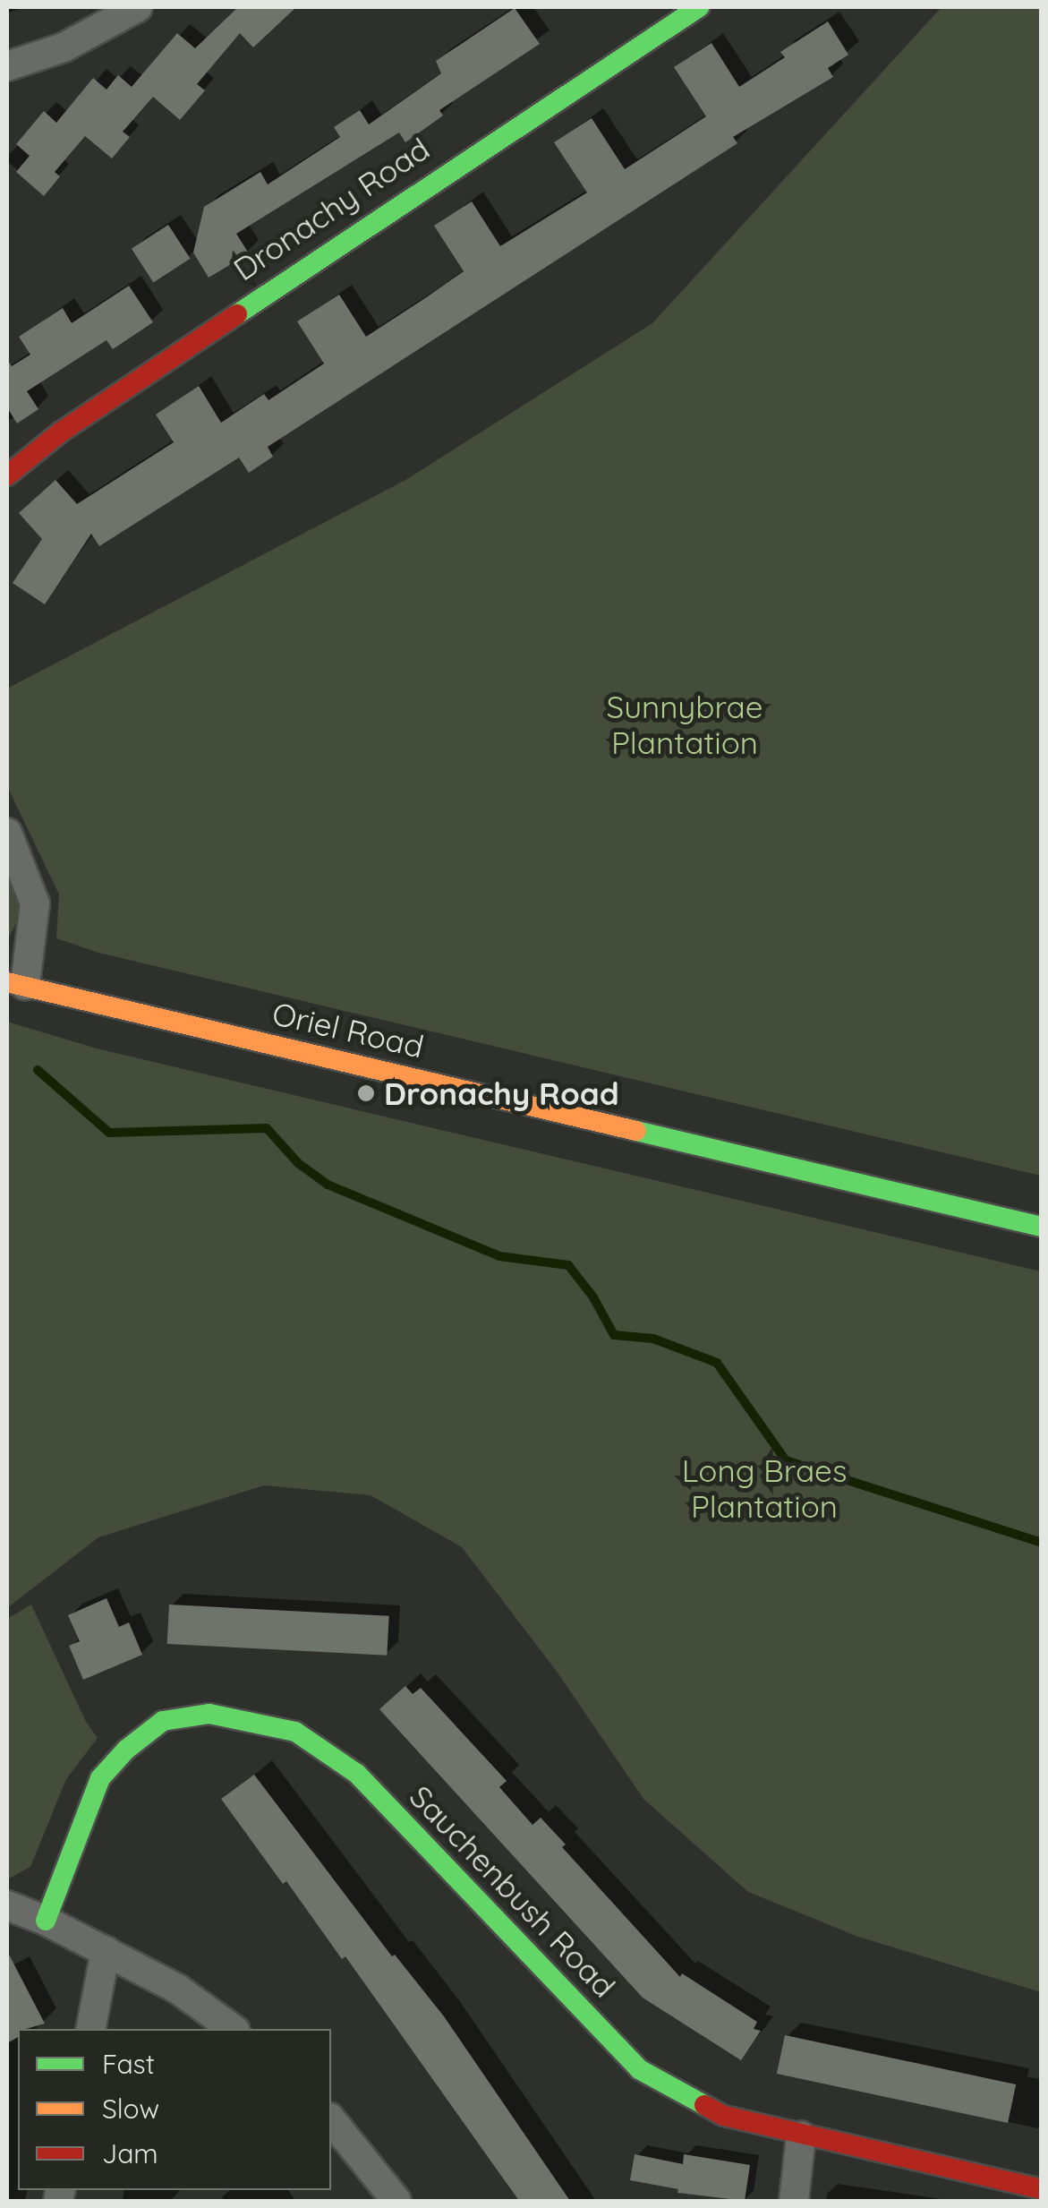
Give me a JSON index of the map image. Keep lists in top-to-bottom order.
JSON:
{
  "streets": {
    "street": ["Dronachy Road", "Oriel Road", "Sauchenbush Road"]
  },
  "parks": ["Sunnybrae Plantation", "Long Braes Plantation"],
  "places": ["Dronachy Road"],
  "legend": ["Fast", "Slow", "Jam"]
}
